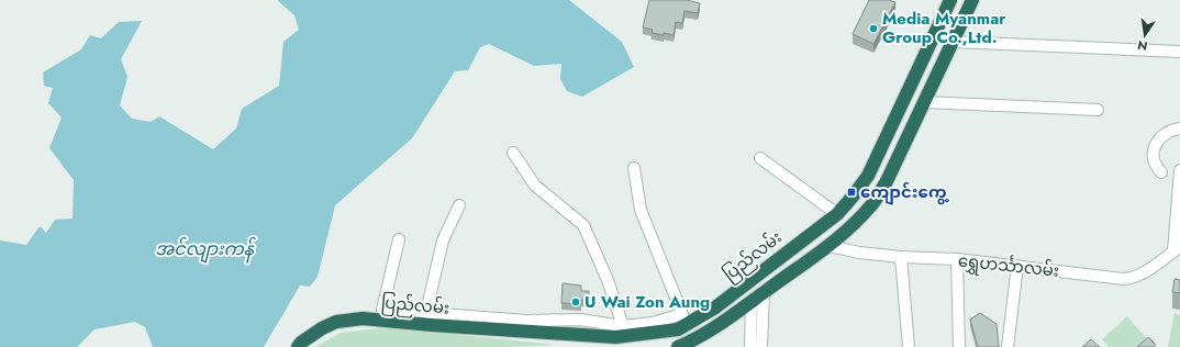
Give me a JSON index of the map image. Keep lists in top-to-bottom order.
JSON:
{
  "streets": {
    "highway": ["ပြည်လမ်း"],
    "street": ["ရွှေဟင်္သာလမ်း"]
  },
  "water": ["အင်လျားကန်"],
  "places": {
    "other": ["Media Myanmar Group Co.,Ltd.", "U Wai Zon Aung"],
    "transit": ["ကျောင်းကွေ့"]
  },
  "north": "bottom"
}
